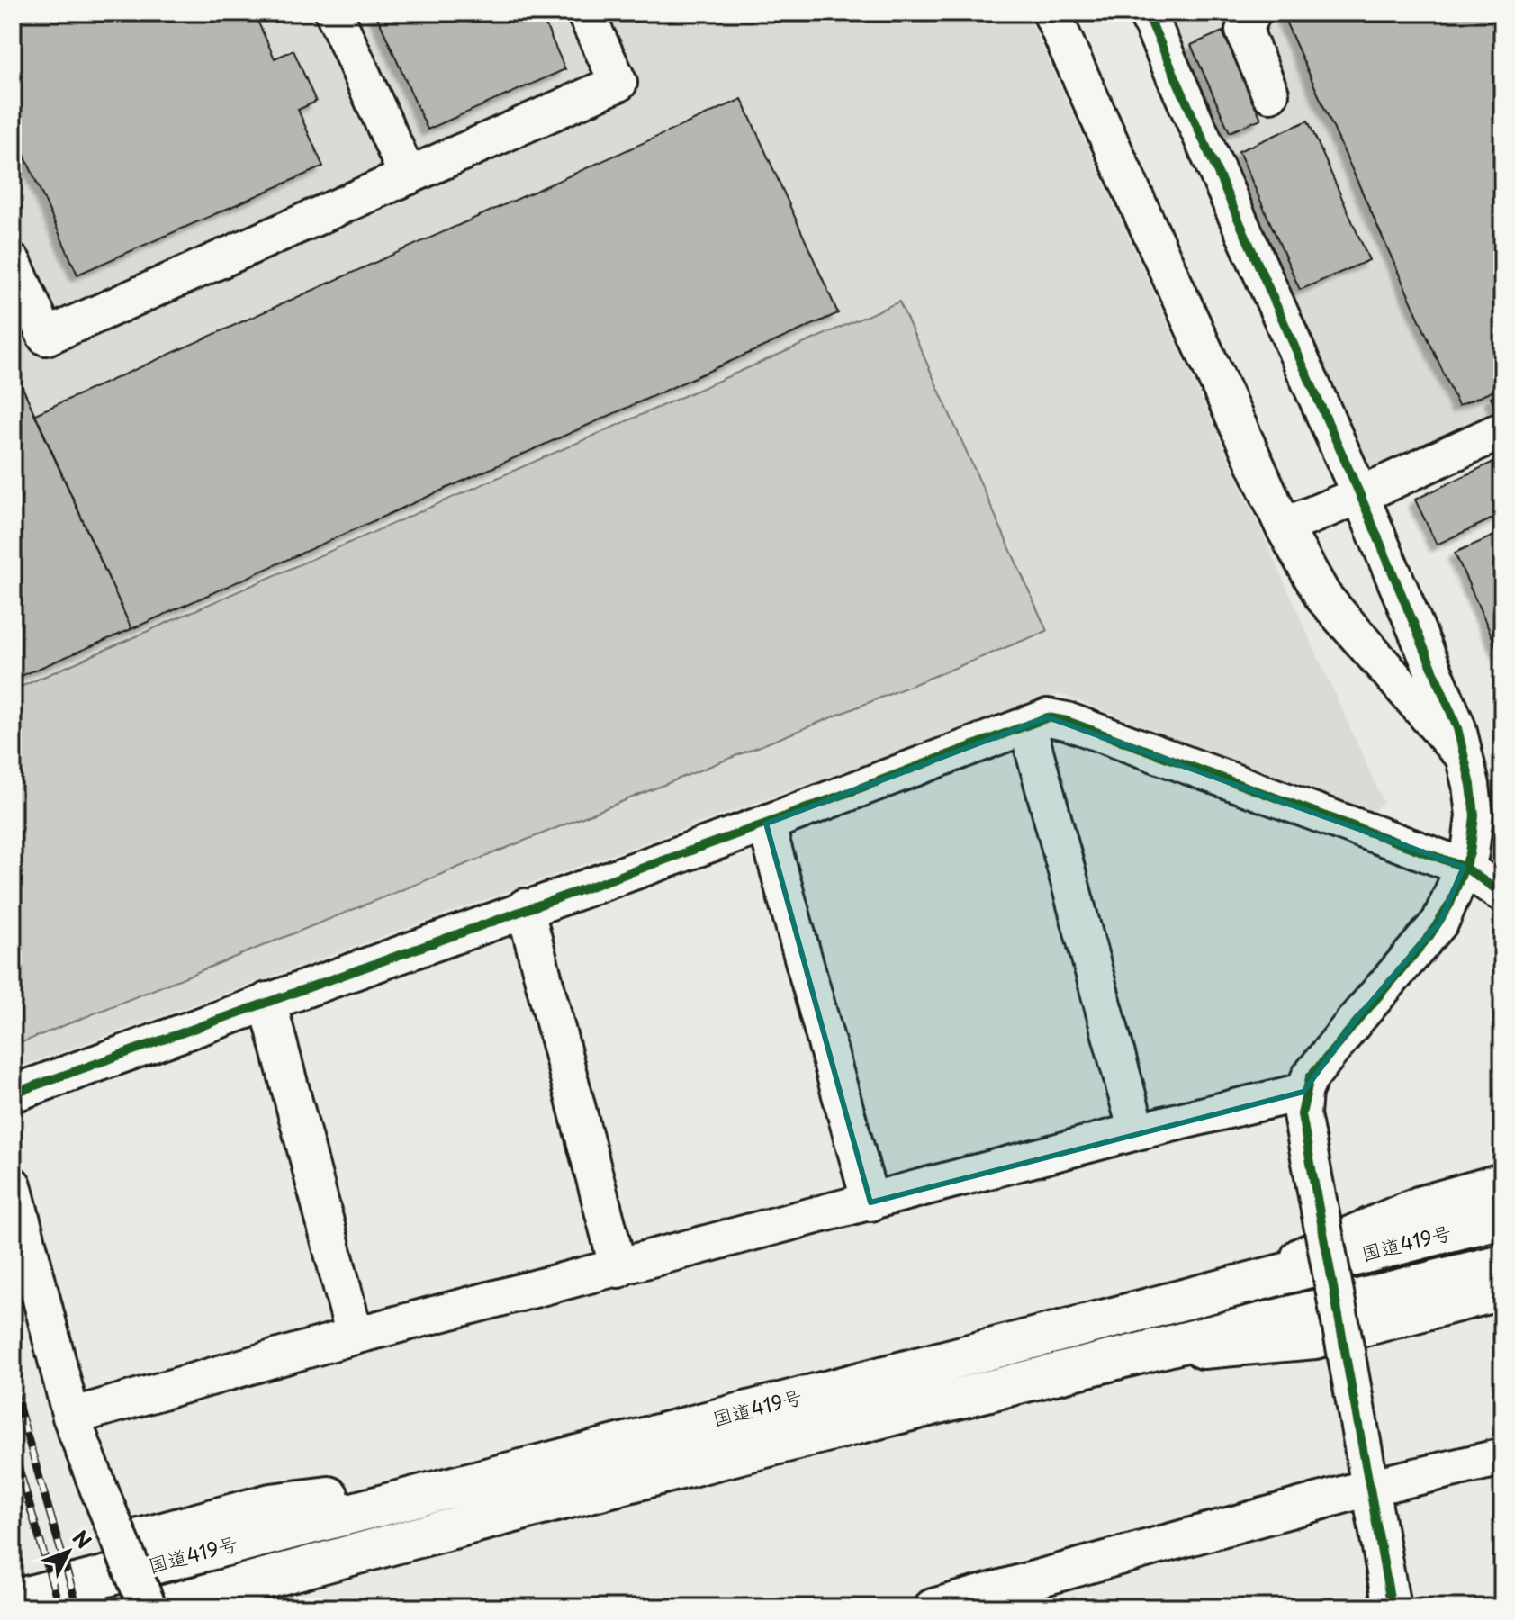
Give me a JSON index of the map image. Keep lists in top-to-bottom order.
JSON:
{
  "streets": {
    "highway": ["国道419号"]
  },
  "north": "top right"
}
